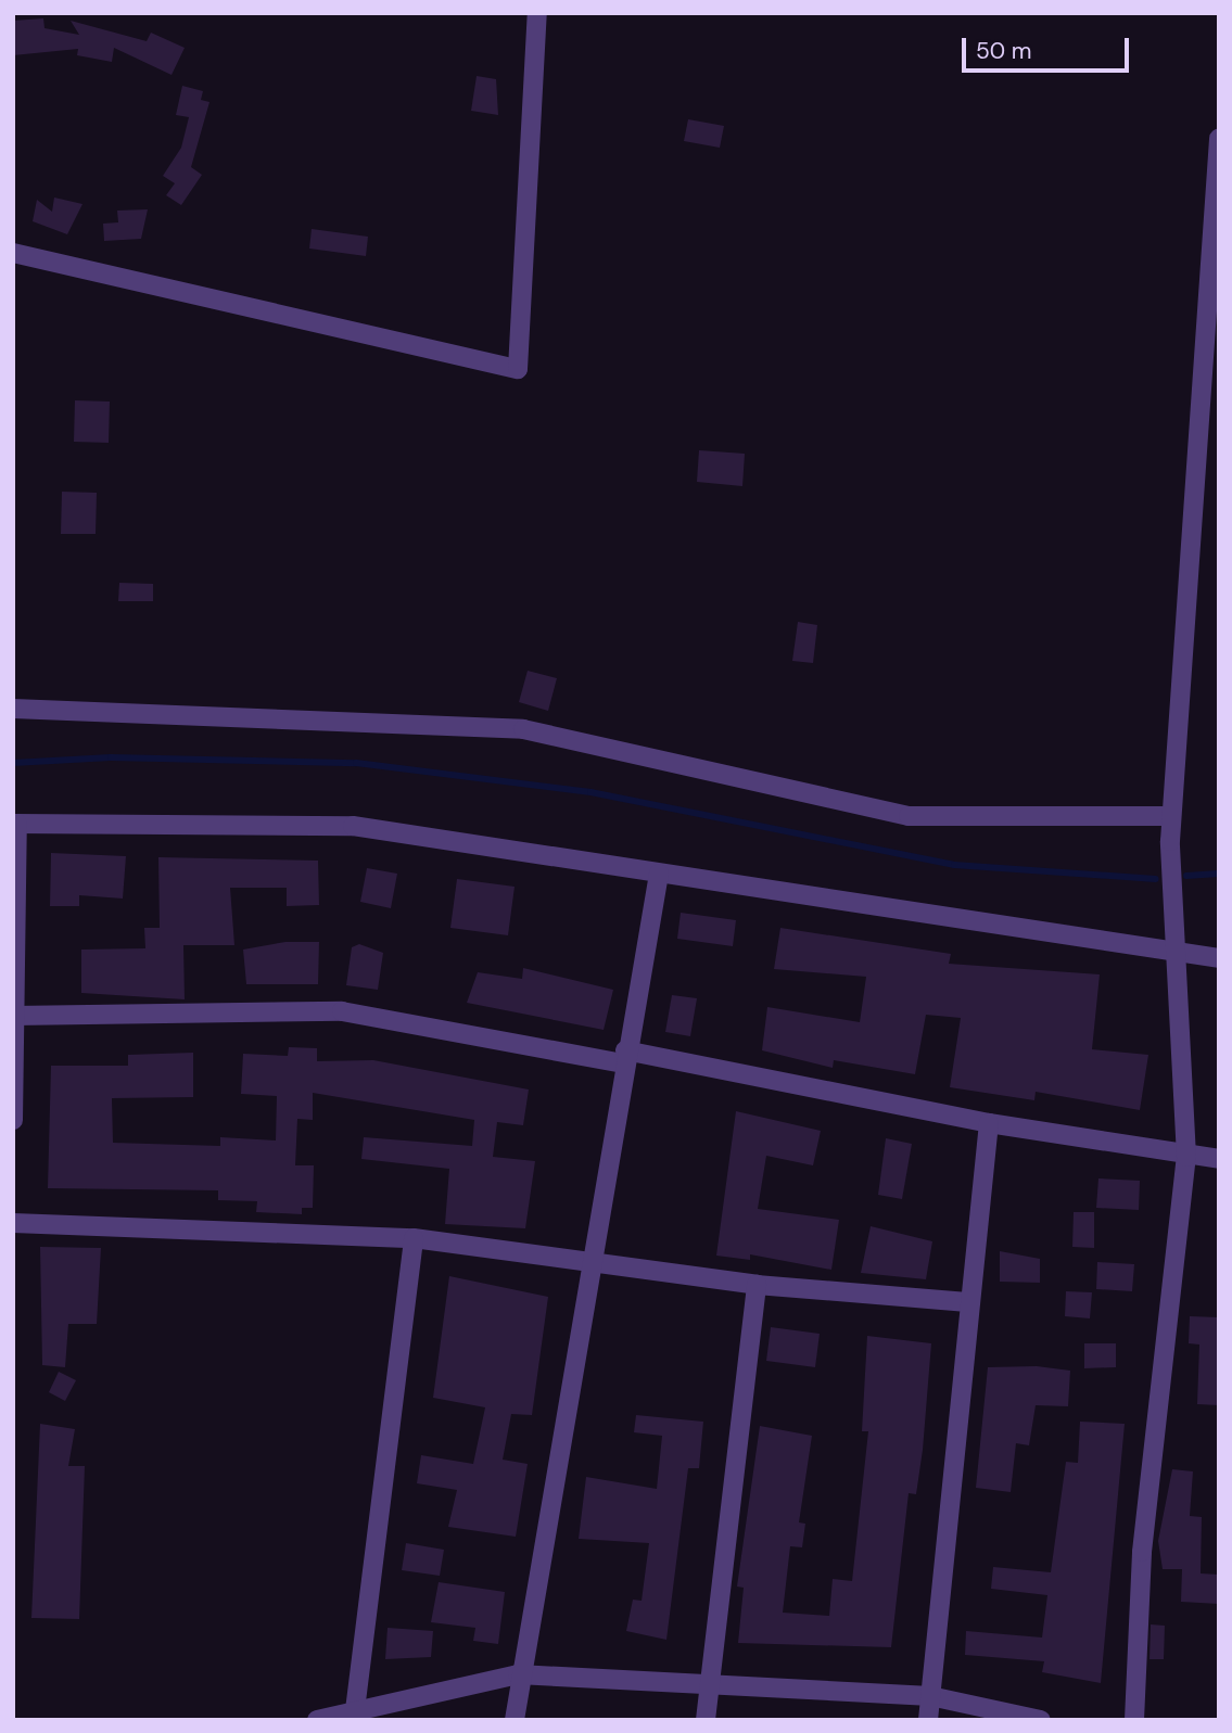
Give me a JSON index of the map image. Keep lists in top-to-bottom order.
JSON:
{
  "scale_bar": "50 m"
}
